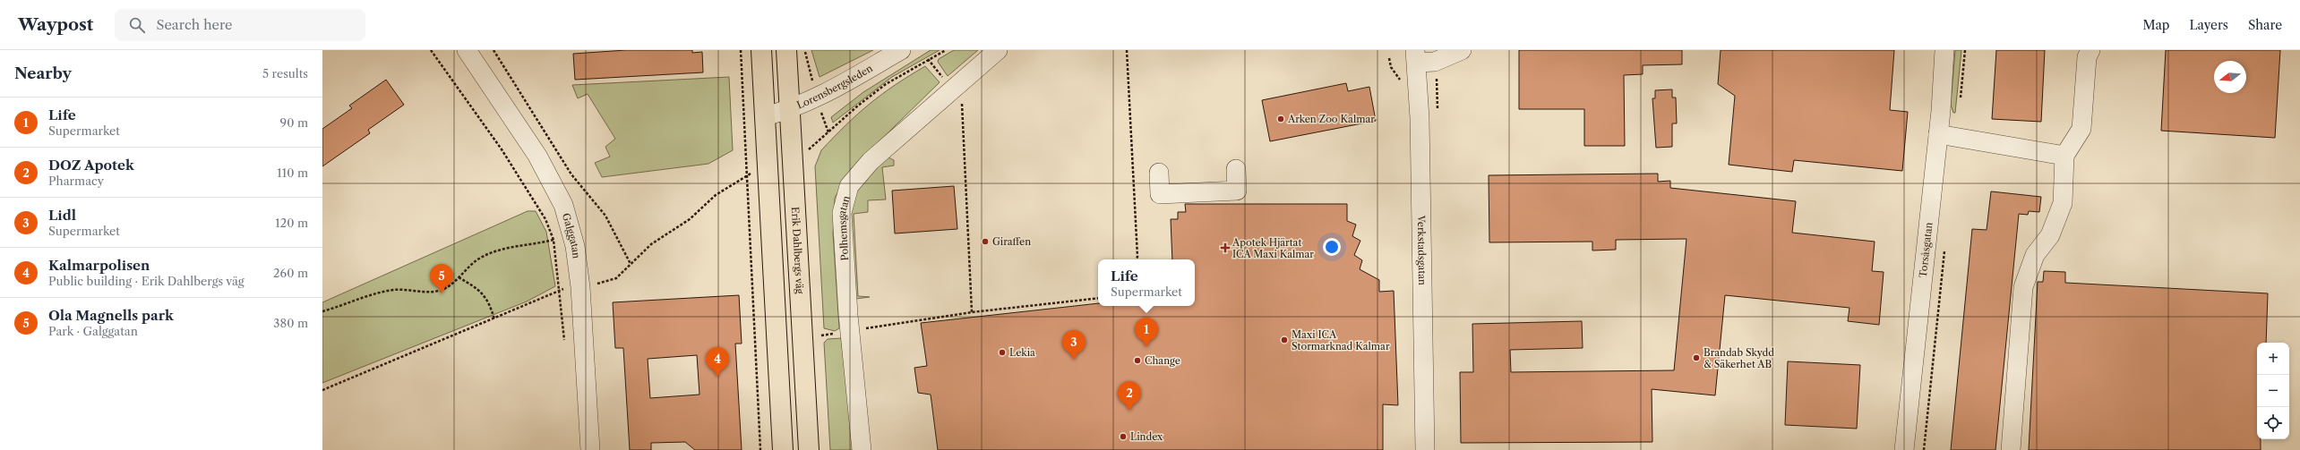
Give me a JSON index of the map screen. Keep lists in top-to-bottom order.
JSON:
{
  "streets": {
    "main road": ["Erik Dahlbergs väg"],
    "street": [
      "Lorensbergsleden",
      "Polhemsgatan",
      "Galggatan",
      "Verkstadsgatan",
      "Torsåsgatan"
    ]
  },
  "crossings": [
    ["Lorensbergsleden", "Erik Dahlbergs väg"]
  ],
  "places": {
    "other": [
      "Arken Zoo Kalmar",
      "Giraffen",
      "Maxi ICA Stormarknad Kalmar",
      "Lekia",
      "Brandab Skydd & Säkerhet AB",
      "Change",
      "Lindex"
    ],
    "health": ["Apotek Hjärtat ICA Maxi Kalmar"]
  },
  "north": "left",
  "page": {
    "header": "Waypost",
    "search": "Search here",
    "nav": ["Map", "Layers", "Share"],
    "heading": ["Nearby", "5 results"],
    "list": [
      {
        "mark": "1",
        "name": "Life",
        "note": "Supermarket",
        "value": "90 m"
      },
      {
        "mark": "2",
        "name": "DOZ Apotek",
        "note": "Pharmacy",
        "value": "110 m"
      },
      {
        "mark": "3",
        "name": "Lidl",
        "note": "Supermarket",
        "value": "120 m"
      },
      {
        "mark": "4",
        "name": "Kalmarpolisen",
        "note": "Public building · Erik Dahlbergs väg",
        "value": "260 m"
      },
      {
        "mark": "5",
        "name": "Ola Magnells park",
        "note": "Park · Galggatan",
        "value": "380 m"
      }
    ],
    "popup": ["Life", "Supermarket"],
    "pins": [
      "5",
      "1",
      "3",
      "4",
      "2"
    ],
    "map_buttons": ["+", "−"]
  }
}
